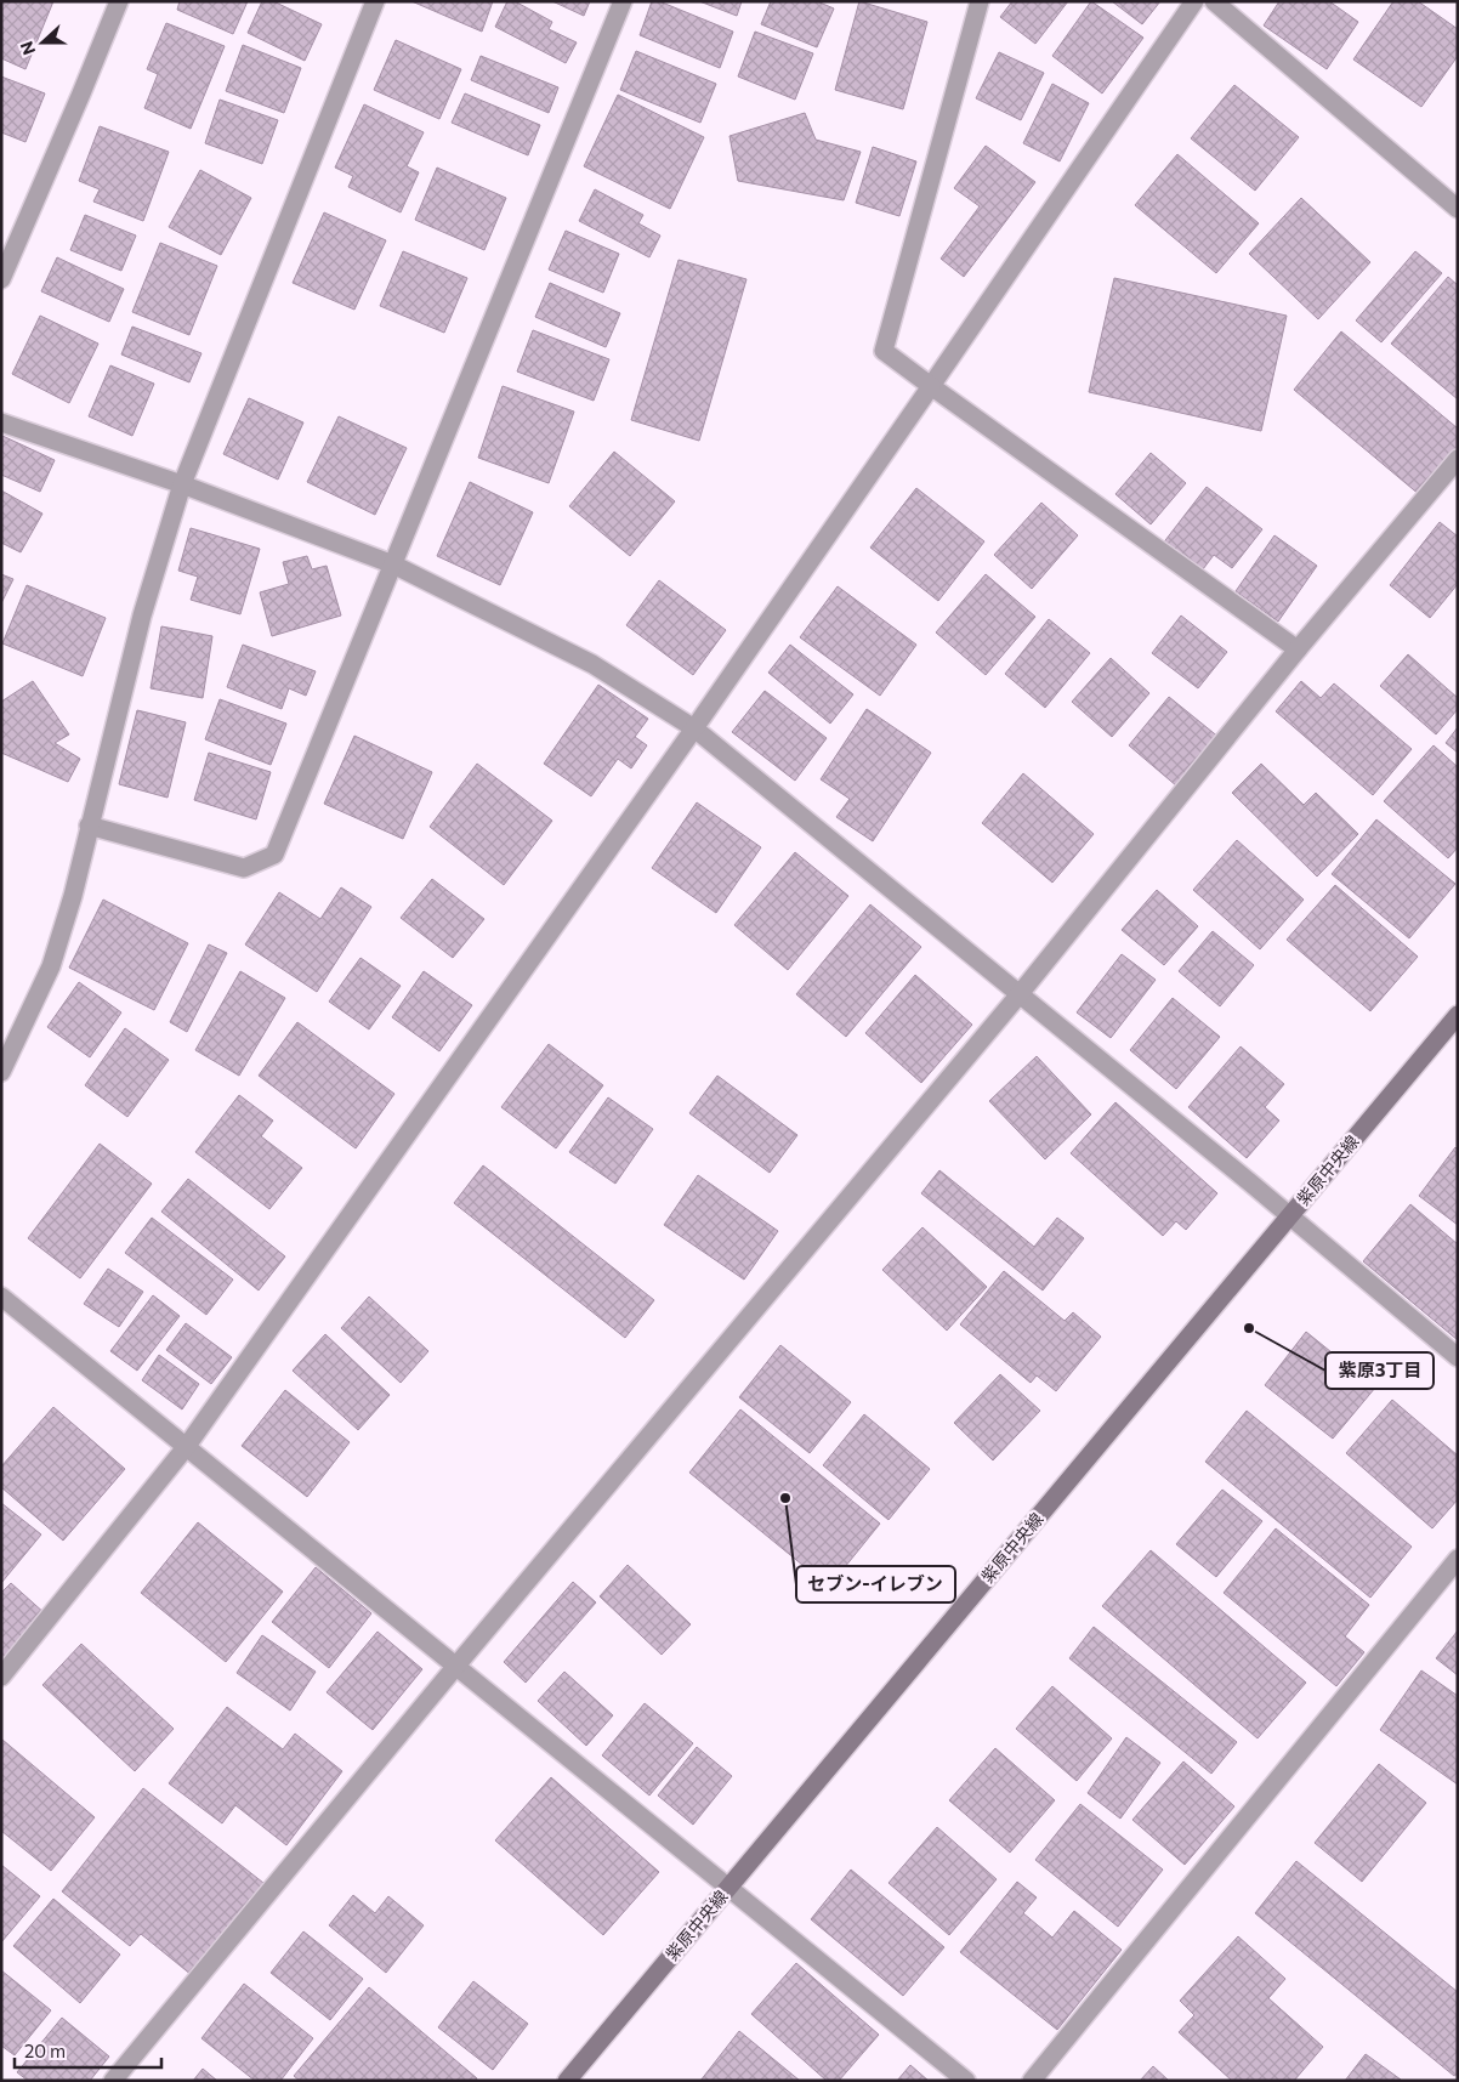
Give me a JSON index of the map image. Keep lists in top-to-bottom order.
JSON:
{
  "streets": {
    "street": ["紫原中央線"]
  },
  "places": ["紫原3丁目", "セブン-イレブン"],
  "scale_bar": "20 m",
  "north": "left"
}
